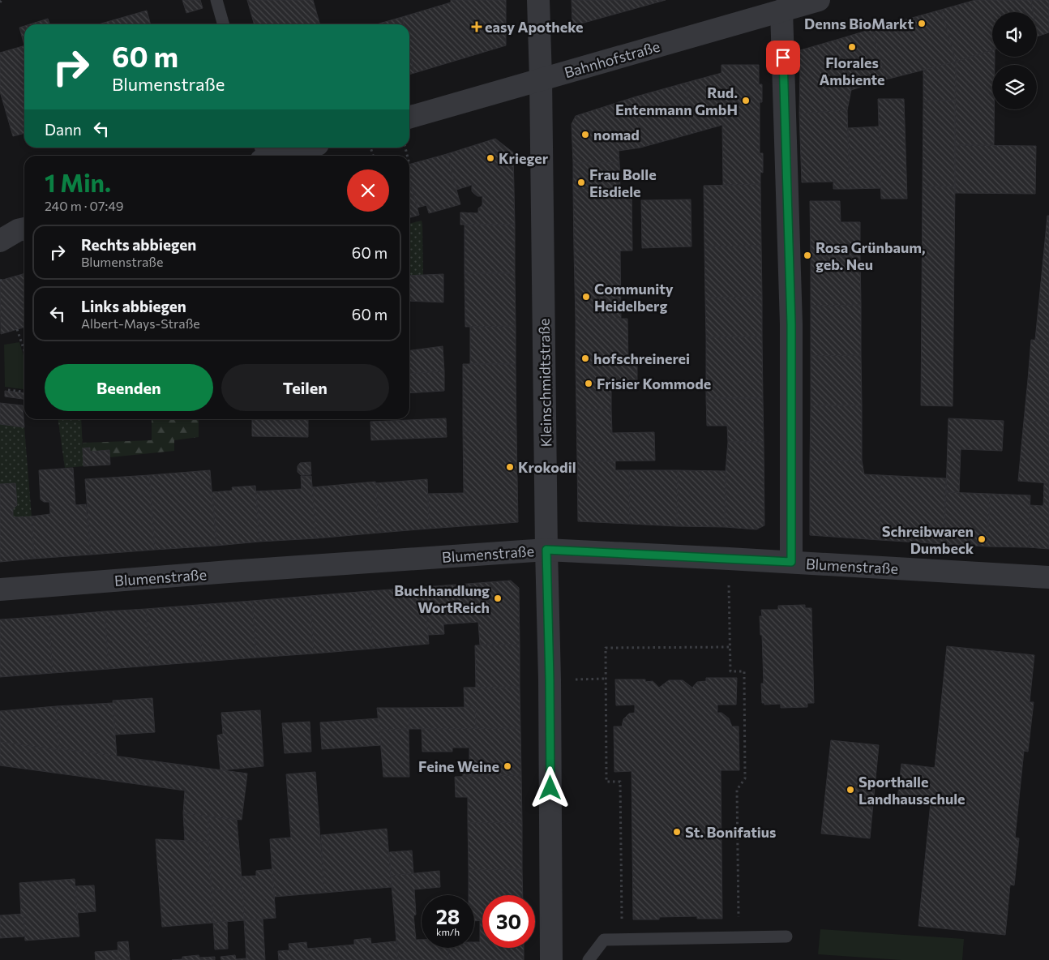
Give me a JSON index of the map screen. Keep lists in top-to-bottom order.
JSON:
{
  "streets": {
    "street": ["Bahnhofstraße", "Kleinschmidtstraße", "Blumenstraße"]
  },
  "crossings": [
    ["Bahnhofstraße", "Kleinschmidtstraße"],
    ["Kleinschmidtstraße", "Blumenstraße"]
  ],
  "places": {
    "other": [
      "Denns BioMarkt",
      "Florales Ambiente",
      "Rud. Entenmann GmbH",
      "nomad",
      "Krieger",
      "Frau Bolle Eisdiele",
      "Rosa Grünbaum, geb. Neu",
      "Community Heidelberg",
      "hofschreinerei",
      "Frisier Kommode",
      "Krokodil",
      "Schreibwaren Dumbeck",
      "Buchhandlung WortReich",
      "Feine Weine",
      "Sporthalle Landhausschule",
      "St. Bonifatius"
    ],
    "health": ["easy Apotheke"]
  },
  "page": {
    "turn": ["60 m", "Blumenstraße"],
    "then": "Dann",
    "heading": ["1 Min.", "240 m · 07:49"],
    "list": [
      {
        "name": "Rechts abbiegen",
        "note": "Blumenstraße",
        "value": "60 m"
      },
      {
        "name": "Links abbiegen",
        "note": "Albert-Mays-Straße",
        "value": "60 m"
      }
    ],
    "buttons": ["Beenden", "Teilen"],
    "speed": "28 km/h",
    "limit": "30"
  }
}
